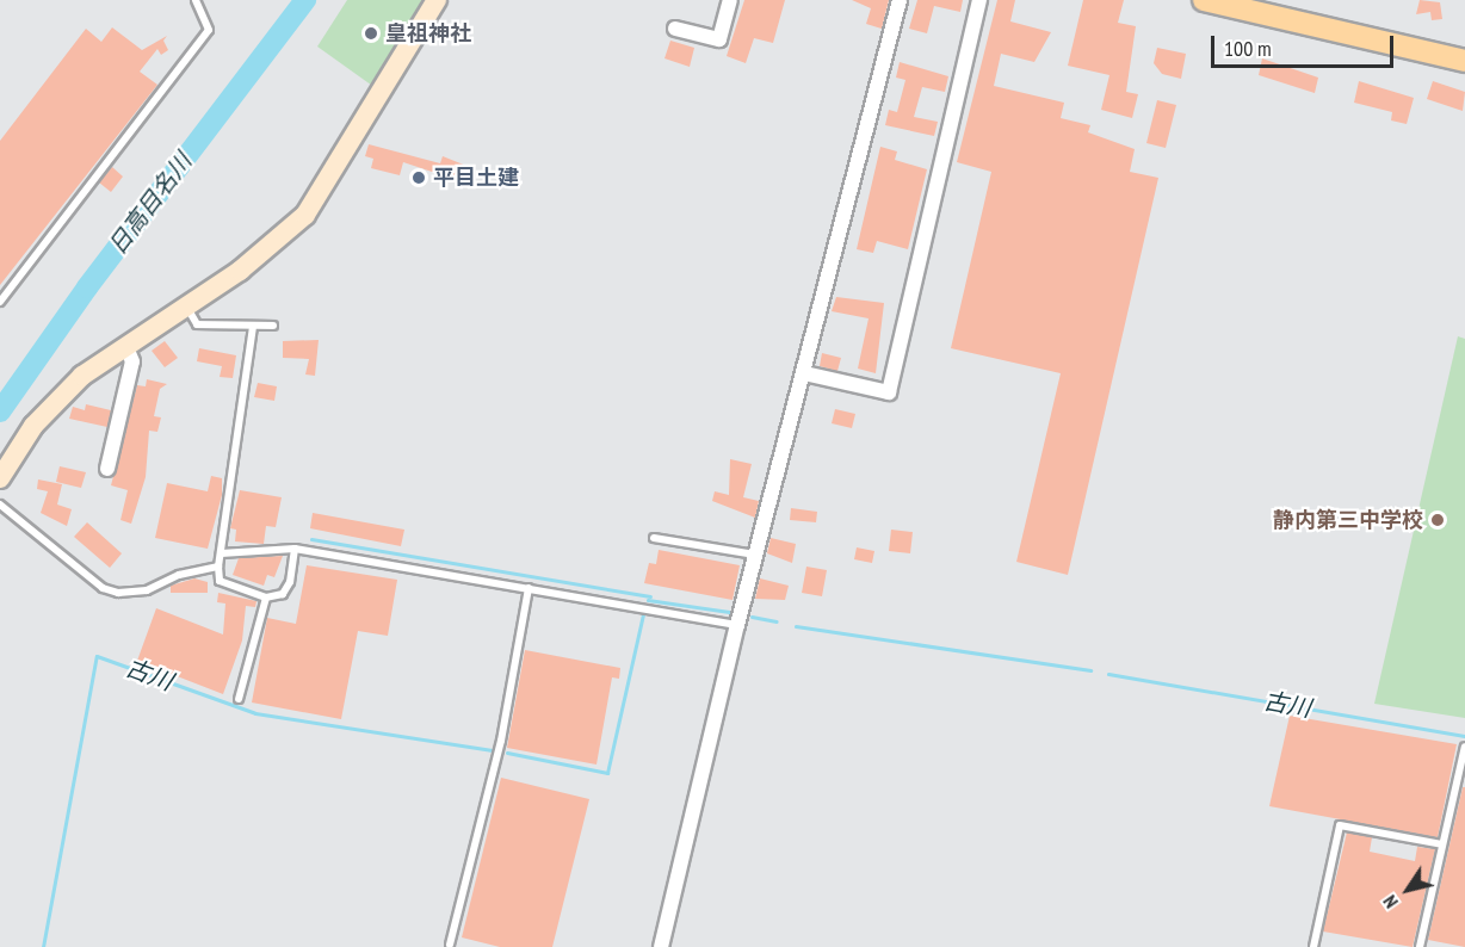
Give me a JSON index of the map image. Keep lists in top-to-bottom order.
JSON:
{
  "water": ["日高目名川", "古川"],
  "places": ["皇祖神社", "平目土建", "静内第三中学校"],
  "scale_bar": "100 m",
  "north": "bottom left"
}
